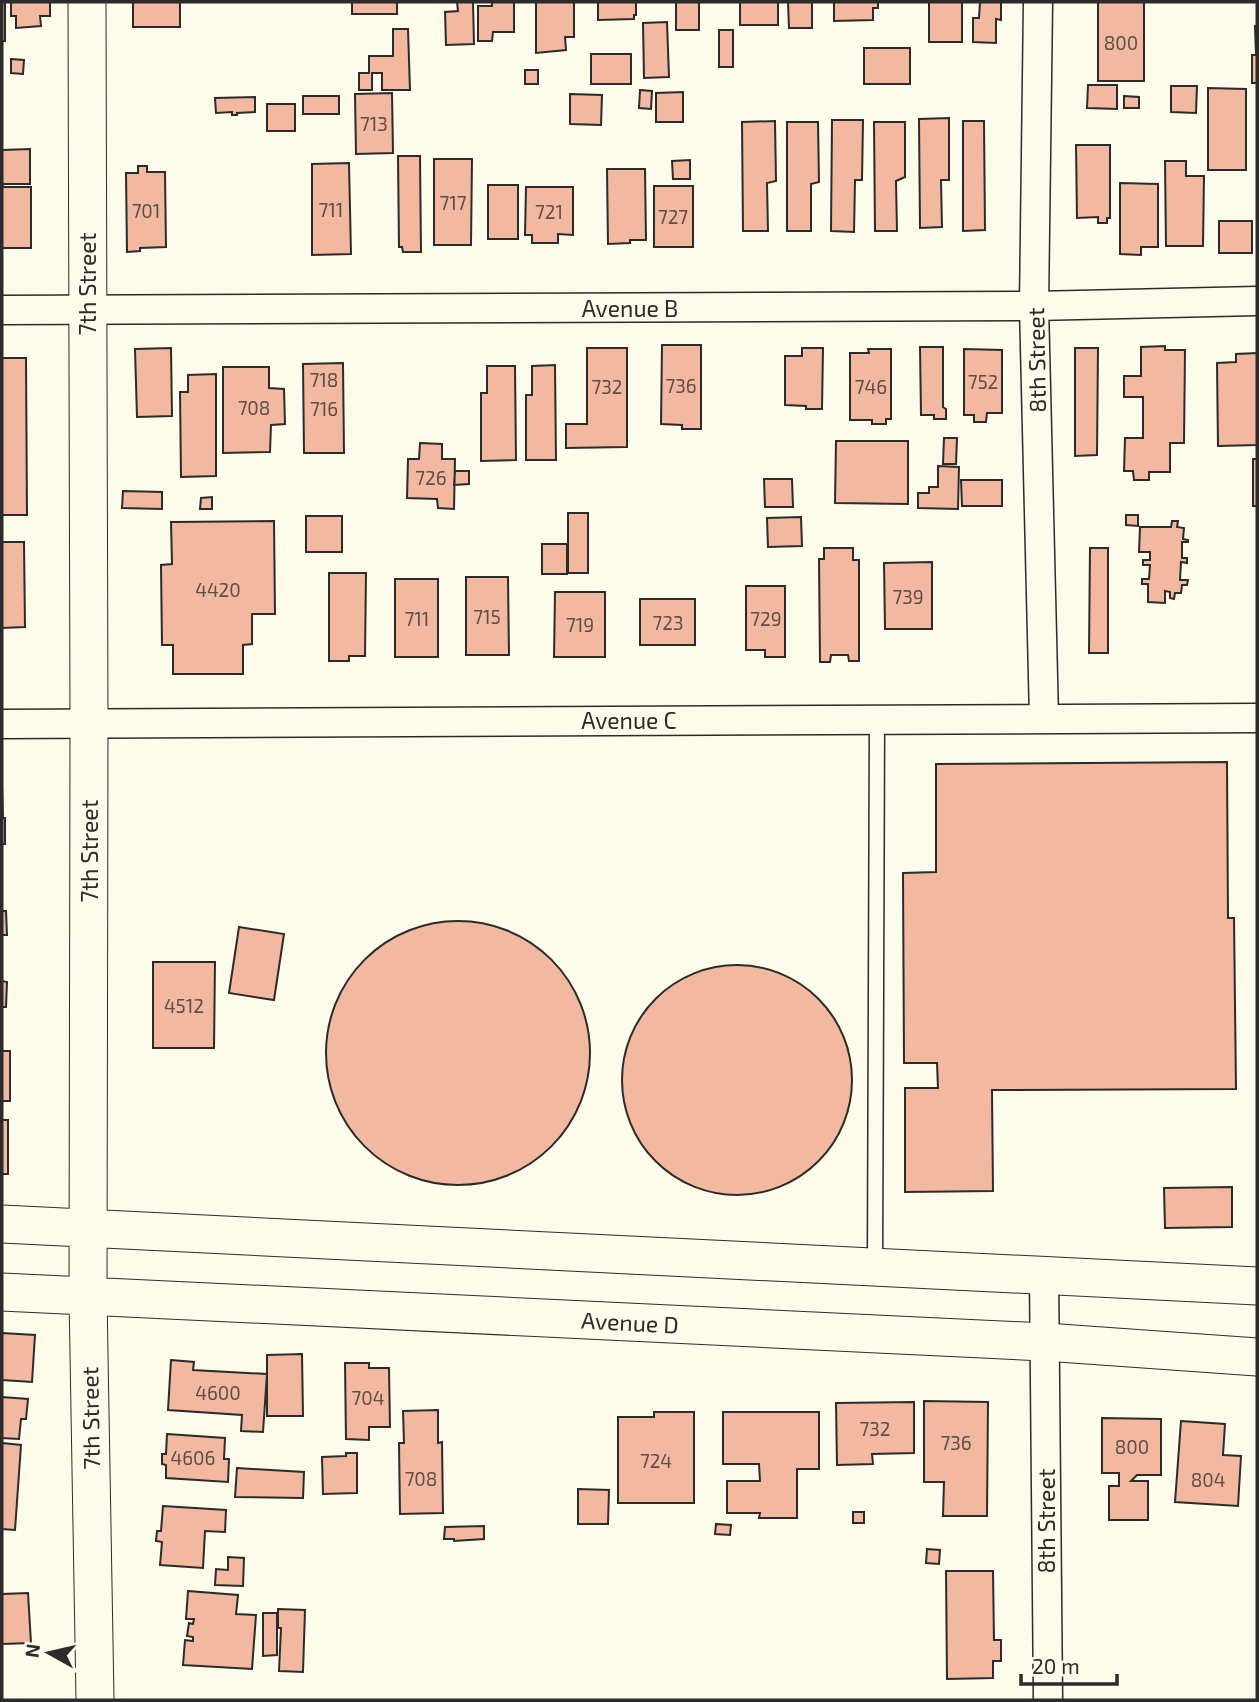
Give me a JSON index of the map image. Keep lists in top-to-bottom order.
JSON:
{
  "streets": {
    "street": [
      "7th Street",
      "Avenue B",
      "8th Street",
      "Avenue C",
      "Avenue D"
    ]
  },
  "crossings": [
    ["7th Street", "Avenue B"],
    ["7th Street", "Avenue C"],
    ["7th Street", "Avenue D"],
    ["Avenue B", "8th Street"],
    ["8th Street", "Avenue C"],
    ["8th Street", "Avenue D"]
  ],
  "house_numbers": [
    "800",
    "713",
    "717",
    "711",
    "701",
    "721",
    "727",
    "718",
    "752",
    "736",
    "732",
    "746",
    "708",
    "716",
    "726",
    "4420",
    "739",
    "715",
    "711",
    "729",
    "723",
    "719",
    "4512",
    "4600",
    "704",
    "732",
    "736",
    "800",
    "4606",
    "724",
    "708",
    "804"
  ],
  "scale_bar": "20 m",
  "north": "left"
}
